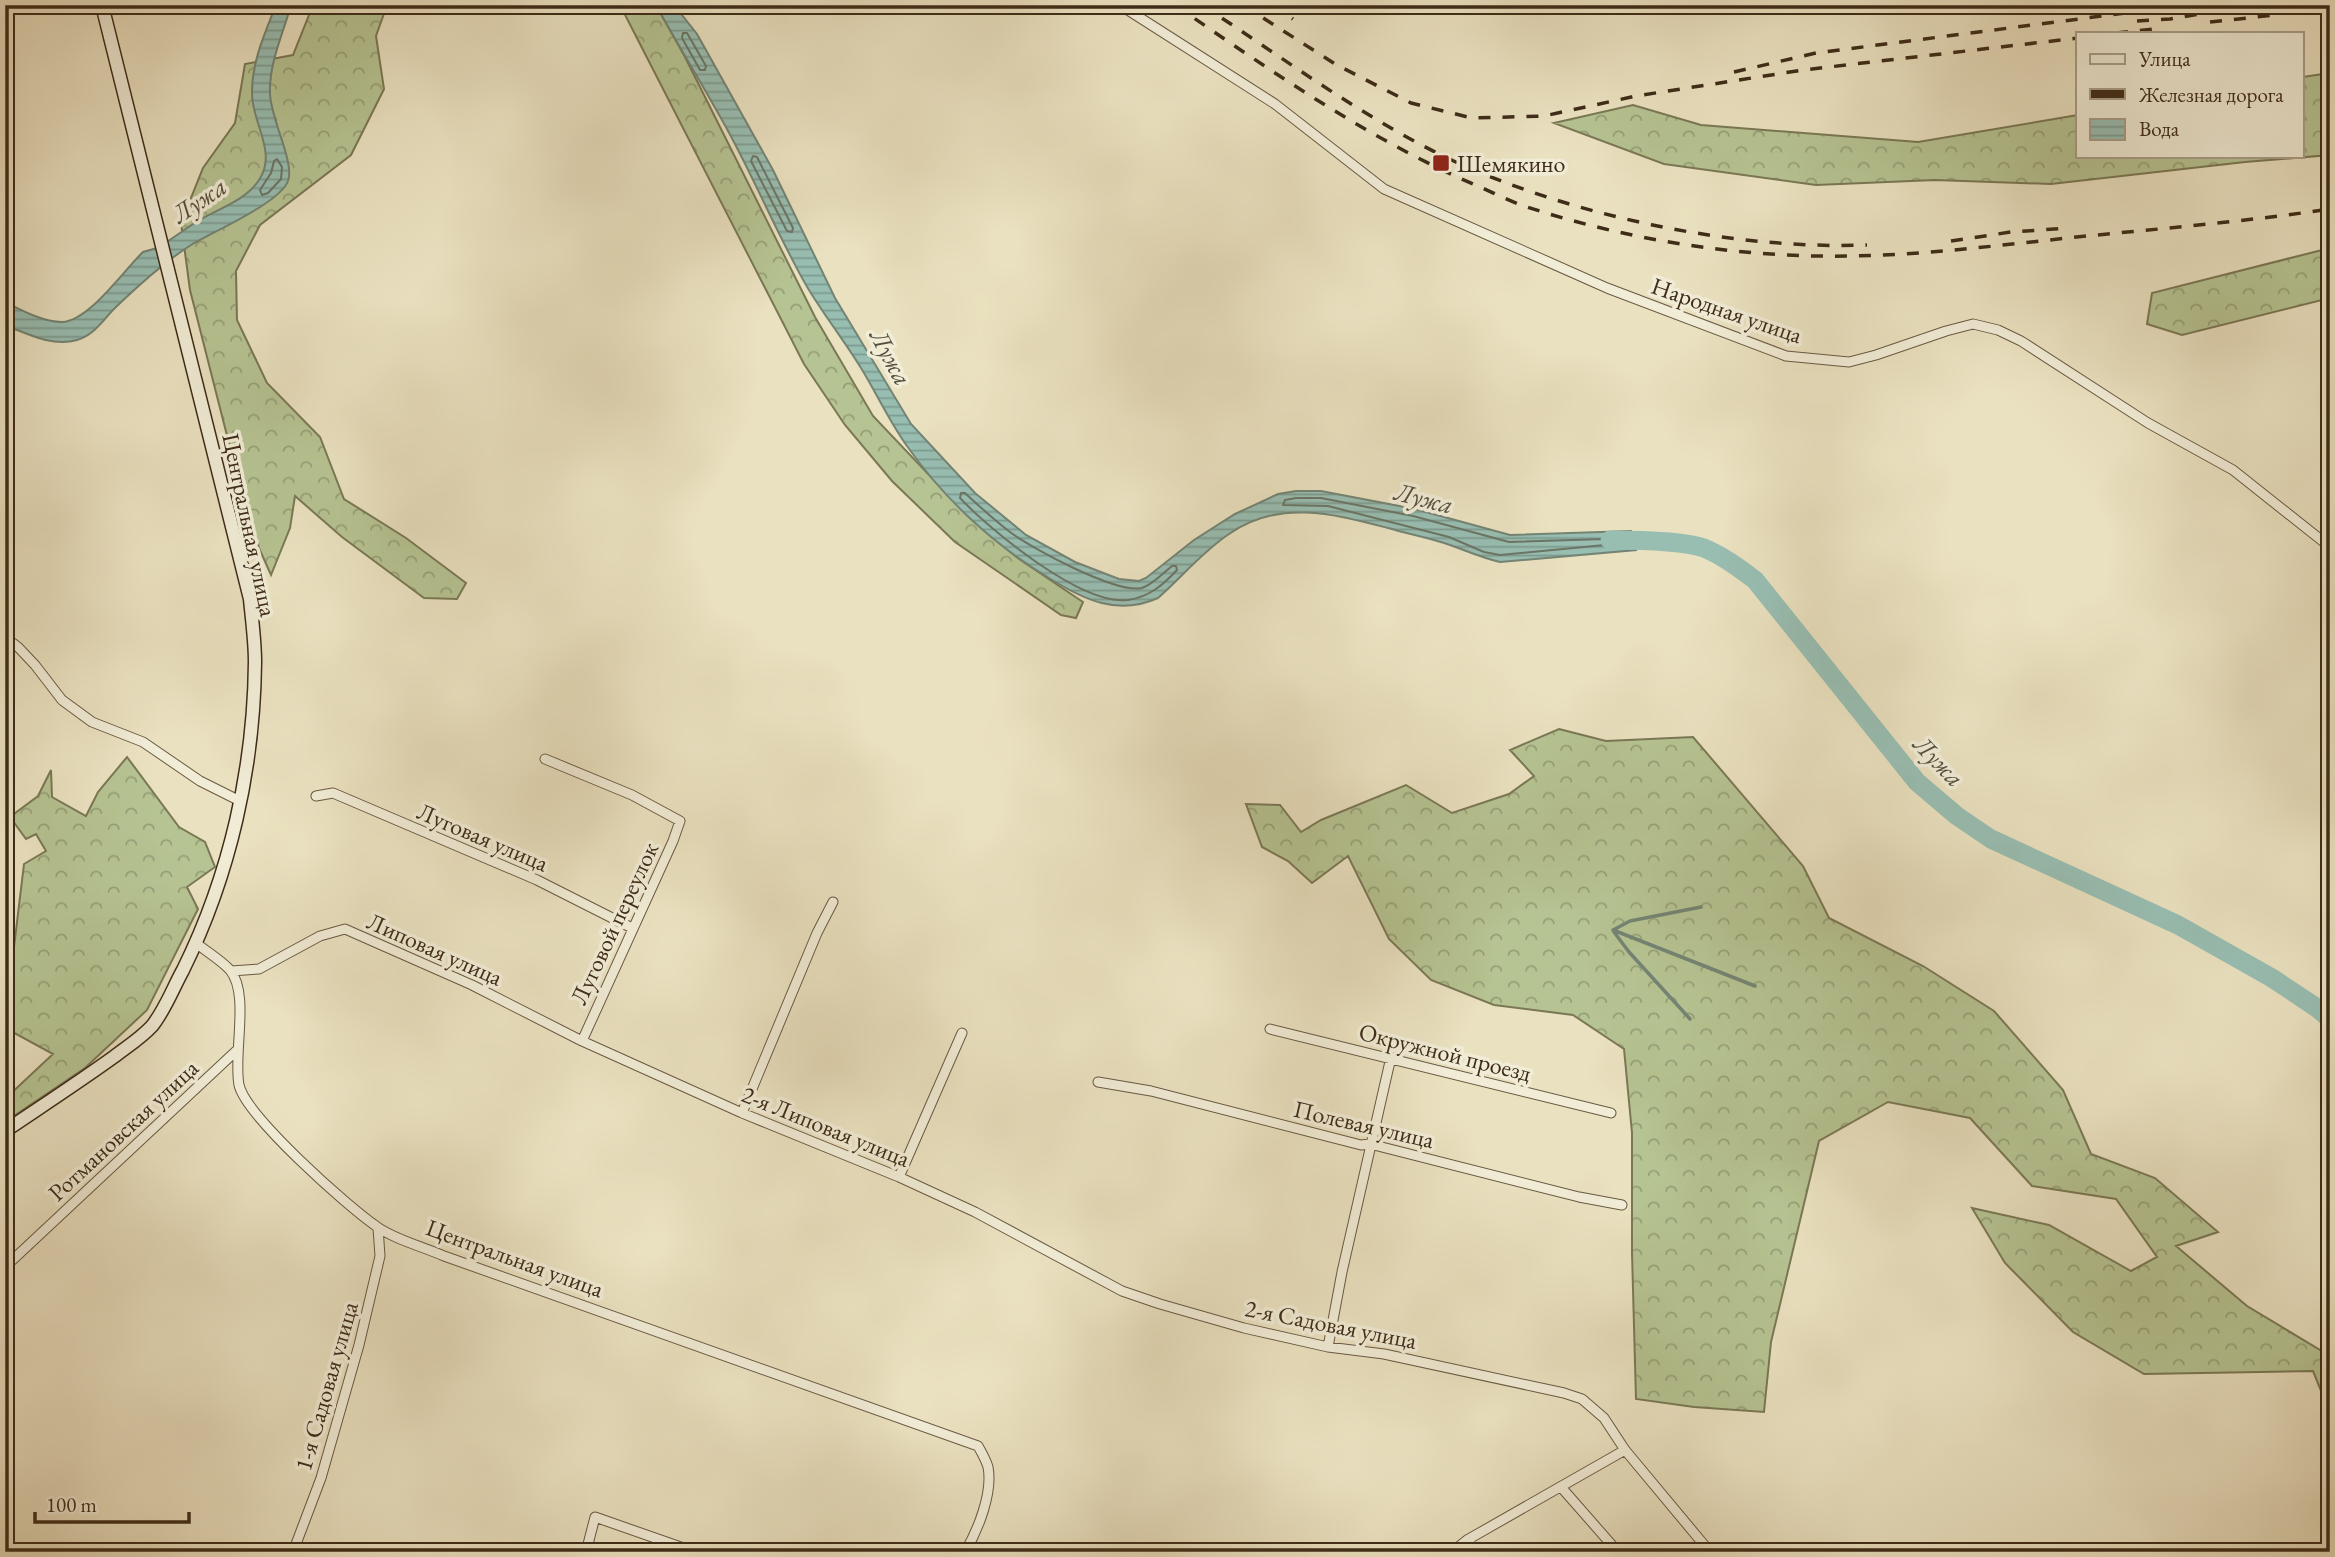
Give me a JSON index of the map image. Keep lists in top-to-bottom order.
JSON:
{
  "streets": {
    "street": [
      "Народная улица",
      "Центральная улица",
      "Луговая улица",
      "Луговой переулок",
      "Липовая улица",
      "Окружной проезд",
      "Полевая улица",
      "2-я Липовая улица",
      "Ротмановская улица",
      "2-я Садовая улица",
      "1-я Садовая улица"
    ]
  },
  "crossings": [
    ["Центральная улица", "Липовая улица"],
    ["Центральная улица", "Ротмановская улица"],
    ["Центральная улица", "1-я Садовая улица"],
    ["Луговая улица", "Луговой переулок"],
    ["Луговой переулок", "Липовая улица"],
    ["Луговой переулок", "2-я Липовая улица"],
    ["Липовая улица", "2-я Липовая улица"],
    ["2-я Липовая улица", "2-я Садовая улица"]
  ],
  "water": ["Лужа"],
  "places": {
    "transit": ["Шемякино"]
  },
  "legend": ["Улица", "Железная дорога", "Вода"],
  "scale_bar": "100 m"
}
